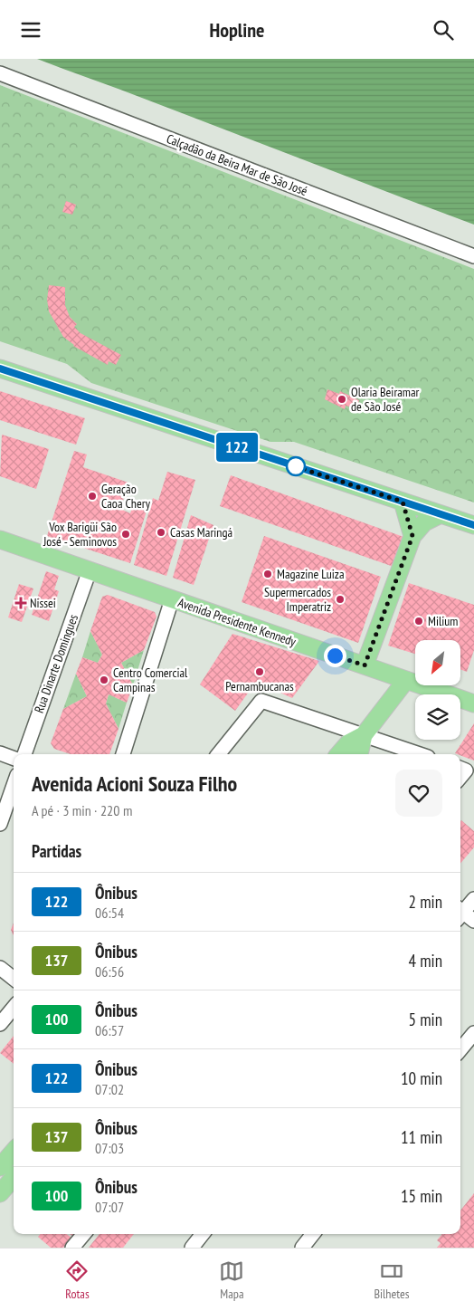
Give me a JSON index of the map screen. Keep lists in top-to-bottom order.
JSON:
{
  "streets": {
    "main road": ["Avenida Presidente Kennedy"],
    "street": ["Calçadão da Beira Mar de São José", "Rua Dinarte Domingues"]
  },
  "crossings": [
    ["Avenida Presidente Kennedy", "Rua Dinarte Domingues"]
  ],
  "places": {
    "other": [
      "Olaria Beiramar de São José",
      "Geração Caoa Chery",
      "Casas Maringá",
      "Vox Barigüi São José - Seminovos",
      "Magazine Luiza",
      "Supermercados Imperatriz",
      "Milium",
      "Pernambucanas",
      "Centro Comercial Campinas"
    ],
    "health": ["Nissei"]
  },
  "lines": ["bus line 122"],
  "north": "bottom left",
  "page": {
    "header": "Hopline",
    "on_map": "122",
    "heading": [
      ["Avenida Acioni Souza Filho", "A pé · 3 min · 220 m"],
      "Partidas"
    ],
    "list": [
      {
        "mark": "122",
        "name": "Ônibus",
        "note": "06:54",
        "value": "2 min"
      },
      {
        "mark": "137",
        "name": "Ônibus",
        "note": "06:56",
        "value": "4 min"
      },
      {
        "mark": "100",
        "name": "Ônibus",
        "note": "06:57",
        "value": "5 min"
      },
      {
        "mark": "122",
        "name": "Ônibus",
        "note": "07:02",
        "value": "10 min"
      },
      {
        "mark": "137",
        "name": "Ônibus",
        "note": "07:03",
        "value": "11 min"
      },
      {
        "mark": "100",
        "name": "Ônibus",
        "note": "07:07",
        "value": "15 min"
      }
    ],
    "tabs": ["Rotas", "Mapa", "Bilhetes"]
  }
}
